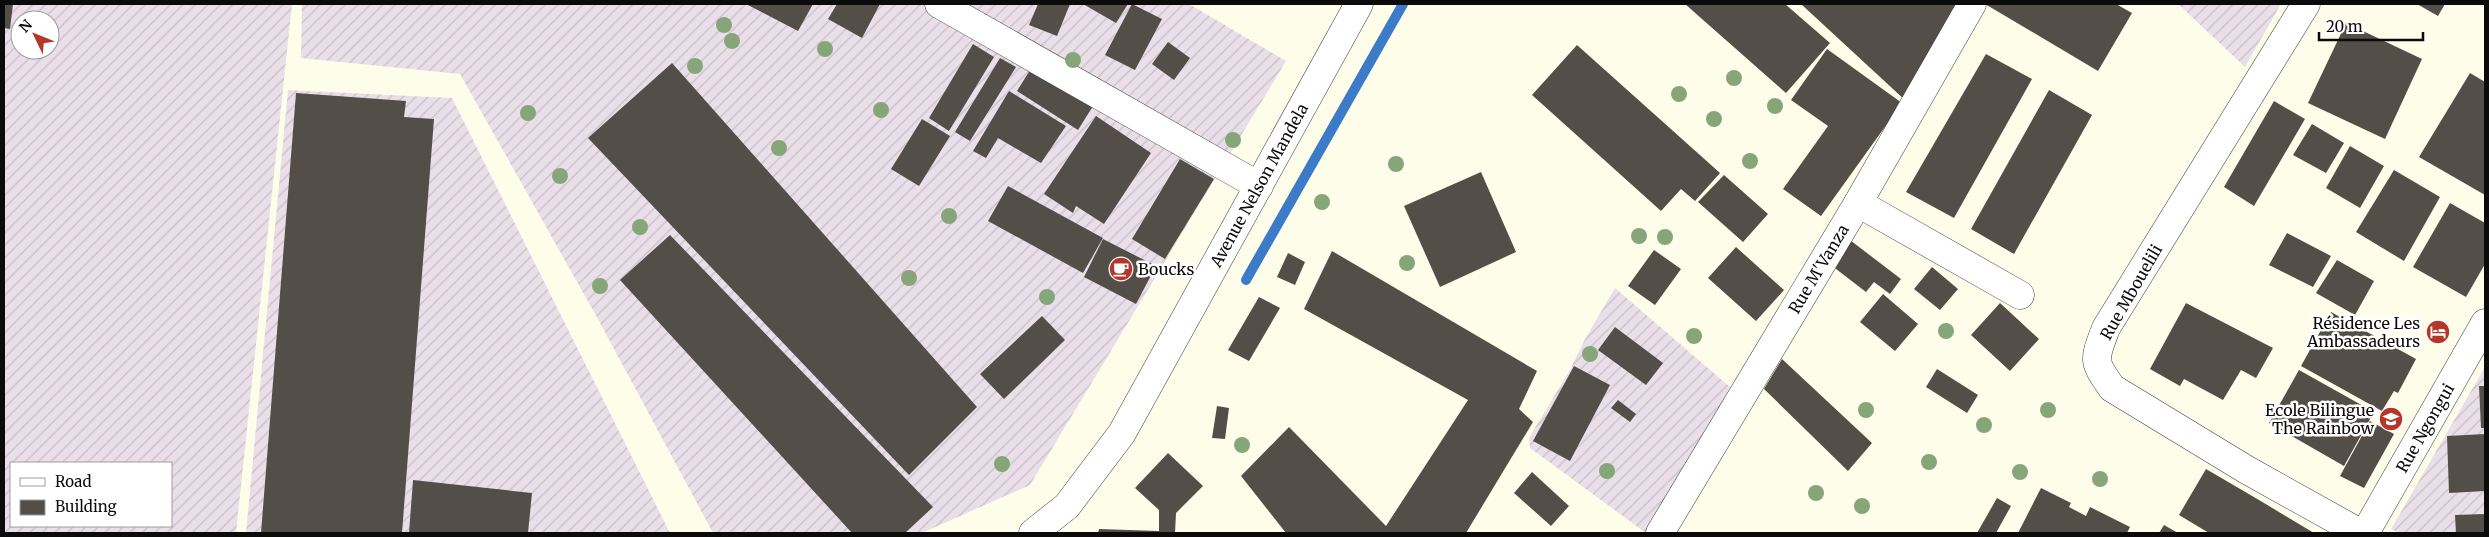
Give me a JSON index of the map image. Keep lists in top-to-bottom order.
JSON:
{
  "streets": {
    "street": [
      "Avenue Nelson Mandela",
      "Rue M'Vanza",
      "Rue Mbouelili",
      "Rue Ngongui"
    ]
  },
  "places": {
    "cafe": ["Boucks"],
    "hotel": ["Résidence Les Ambassadeurs"],
    "school or university": ["Ecole Bilingue The Rainbow"]
  },
  "legend": ["Road", "Building"],
  "scale_bar": "20 m",
  "north": "top left"
}
